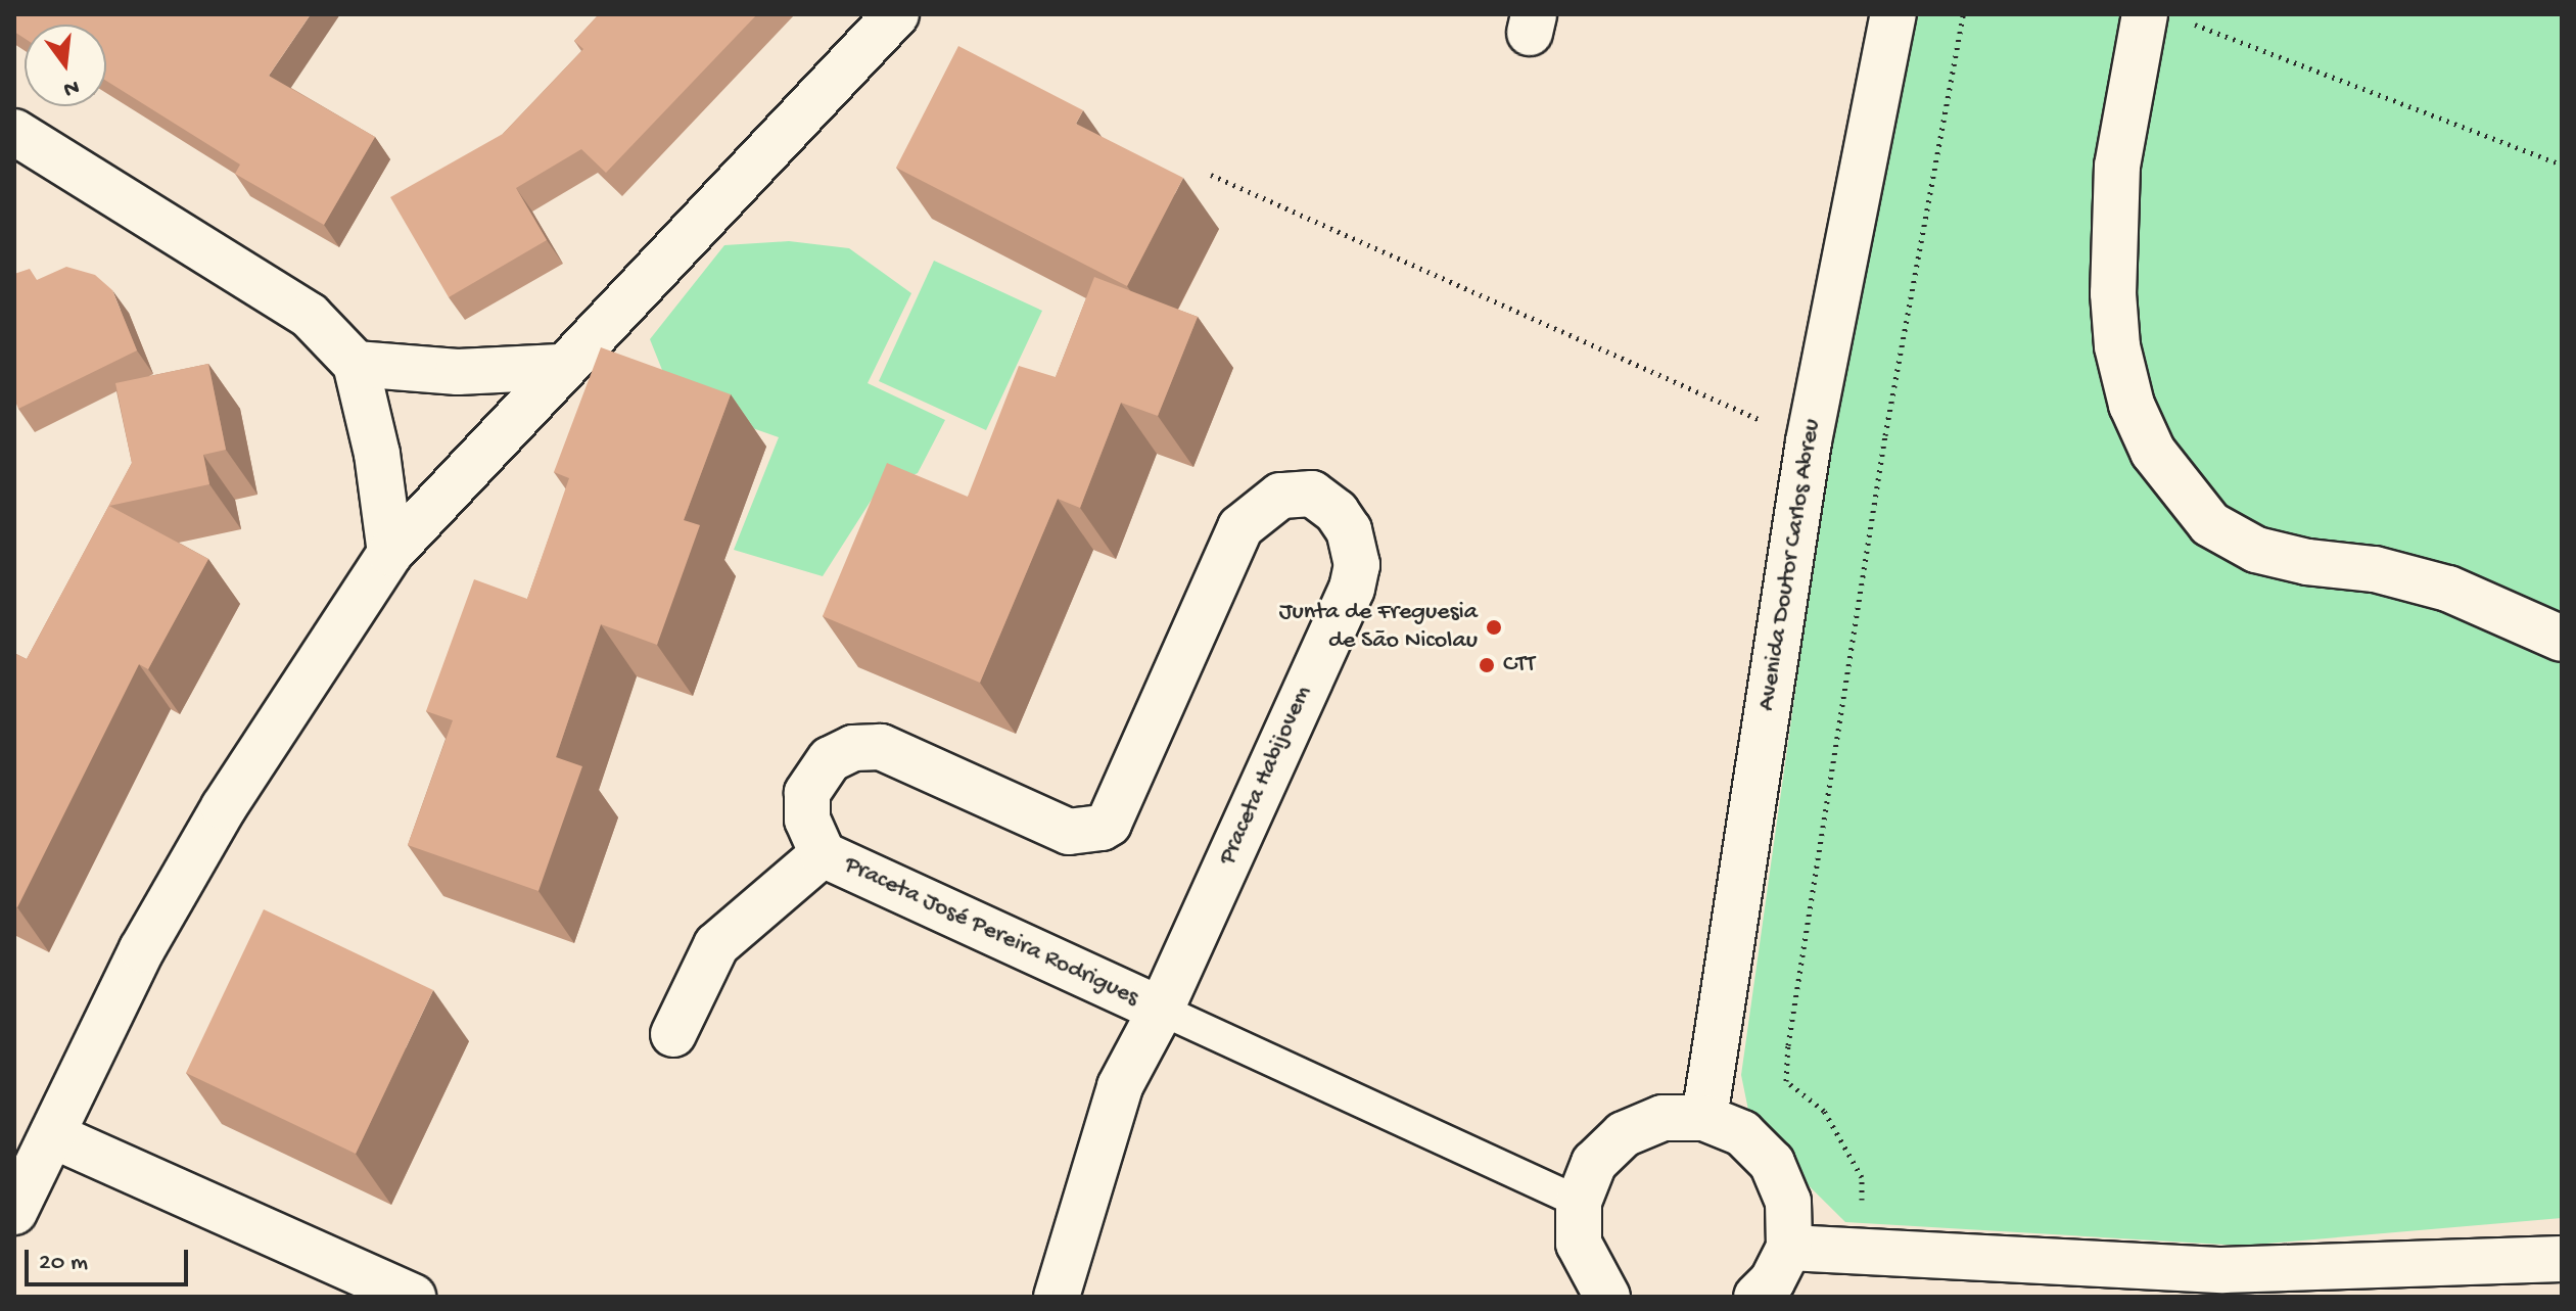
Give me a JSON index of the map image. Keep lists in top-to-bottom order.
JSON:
{
  "streets": {
    "street": ["Avenida Doutor Carlos Abreu", "Praceta Habijovem", "Praceta José Pereira Rodrigues"]
  },
  "crossings": [
    ["Praceta Habijovem", "Praceta José Pereira Rodrigues"]
  ],
  "places": ["Junta de Freguesia de São Nicolau", "CTT"],
  "scale_bar": "20 m",
  "north": "bottom"
}
